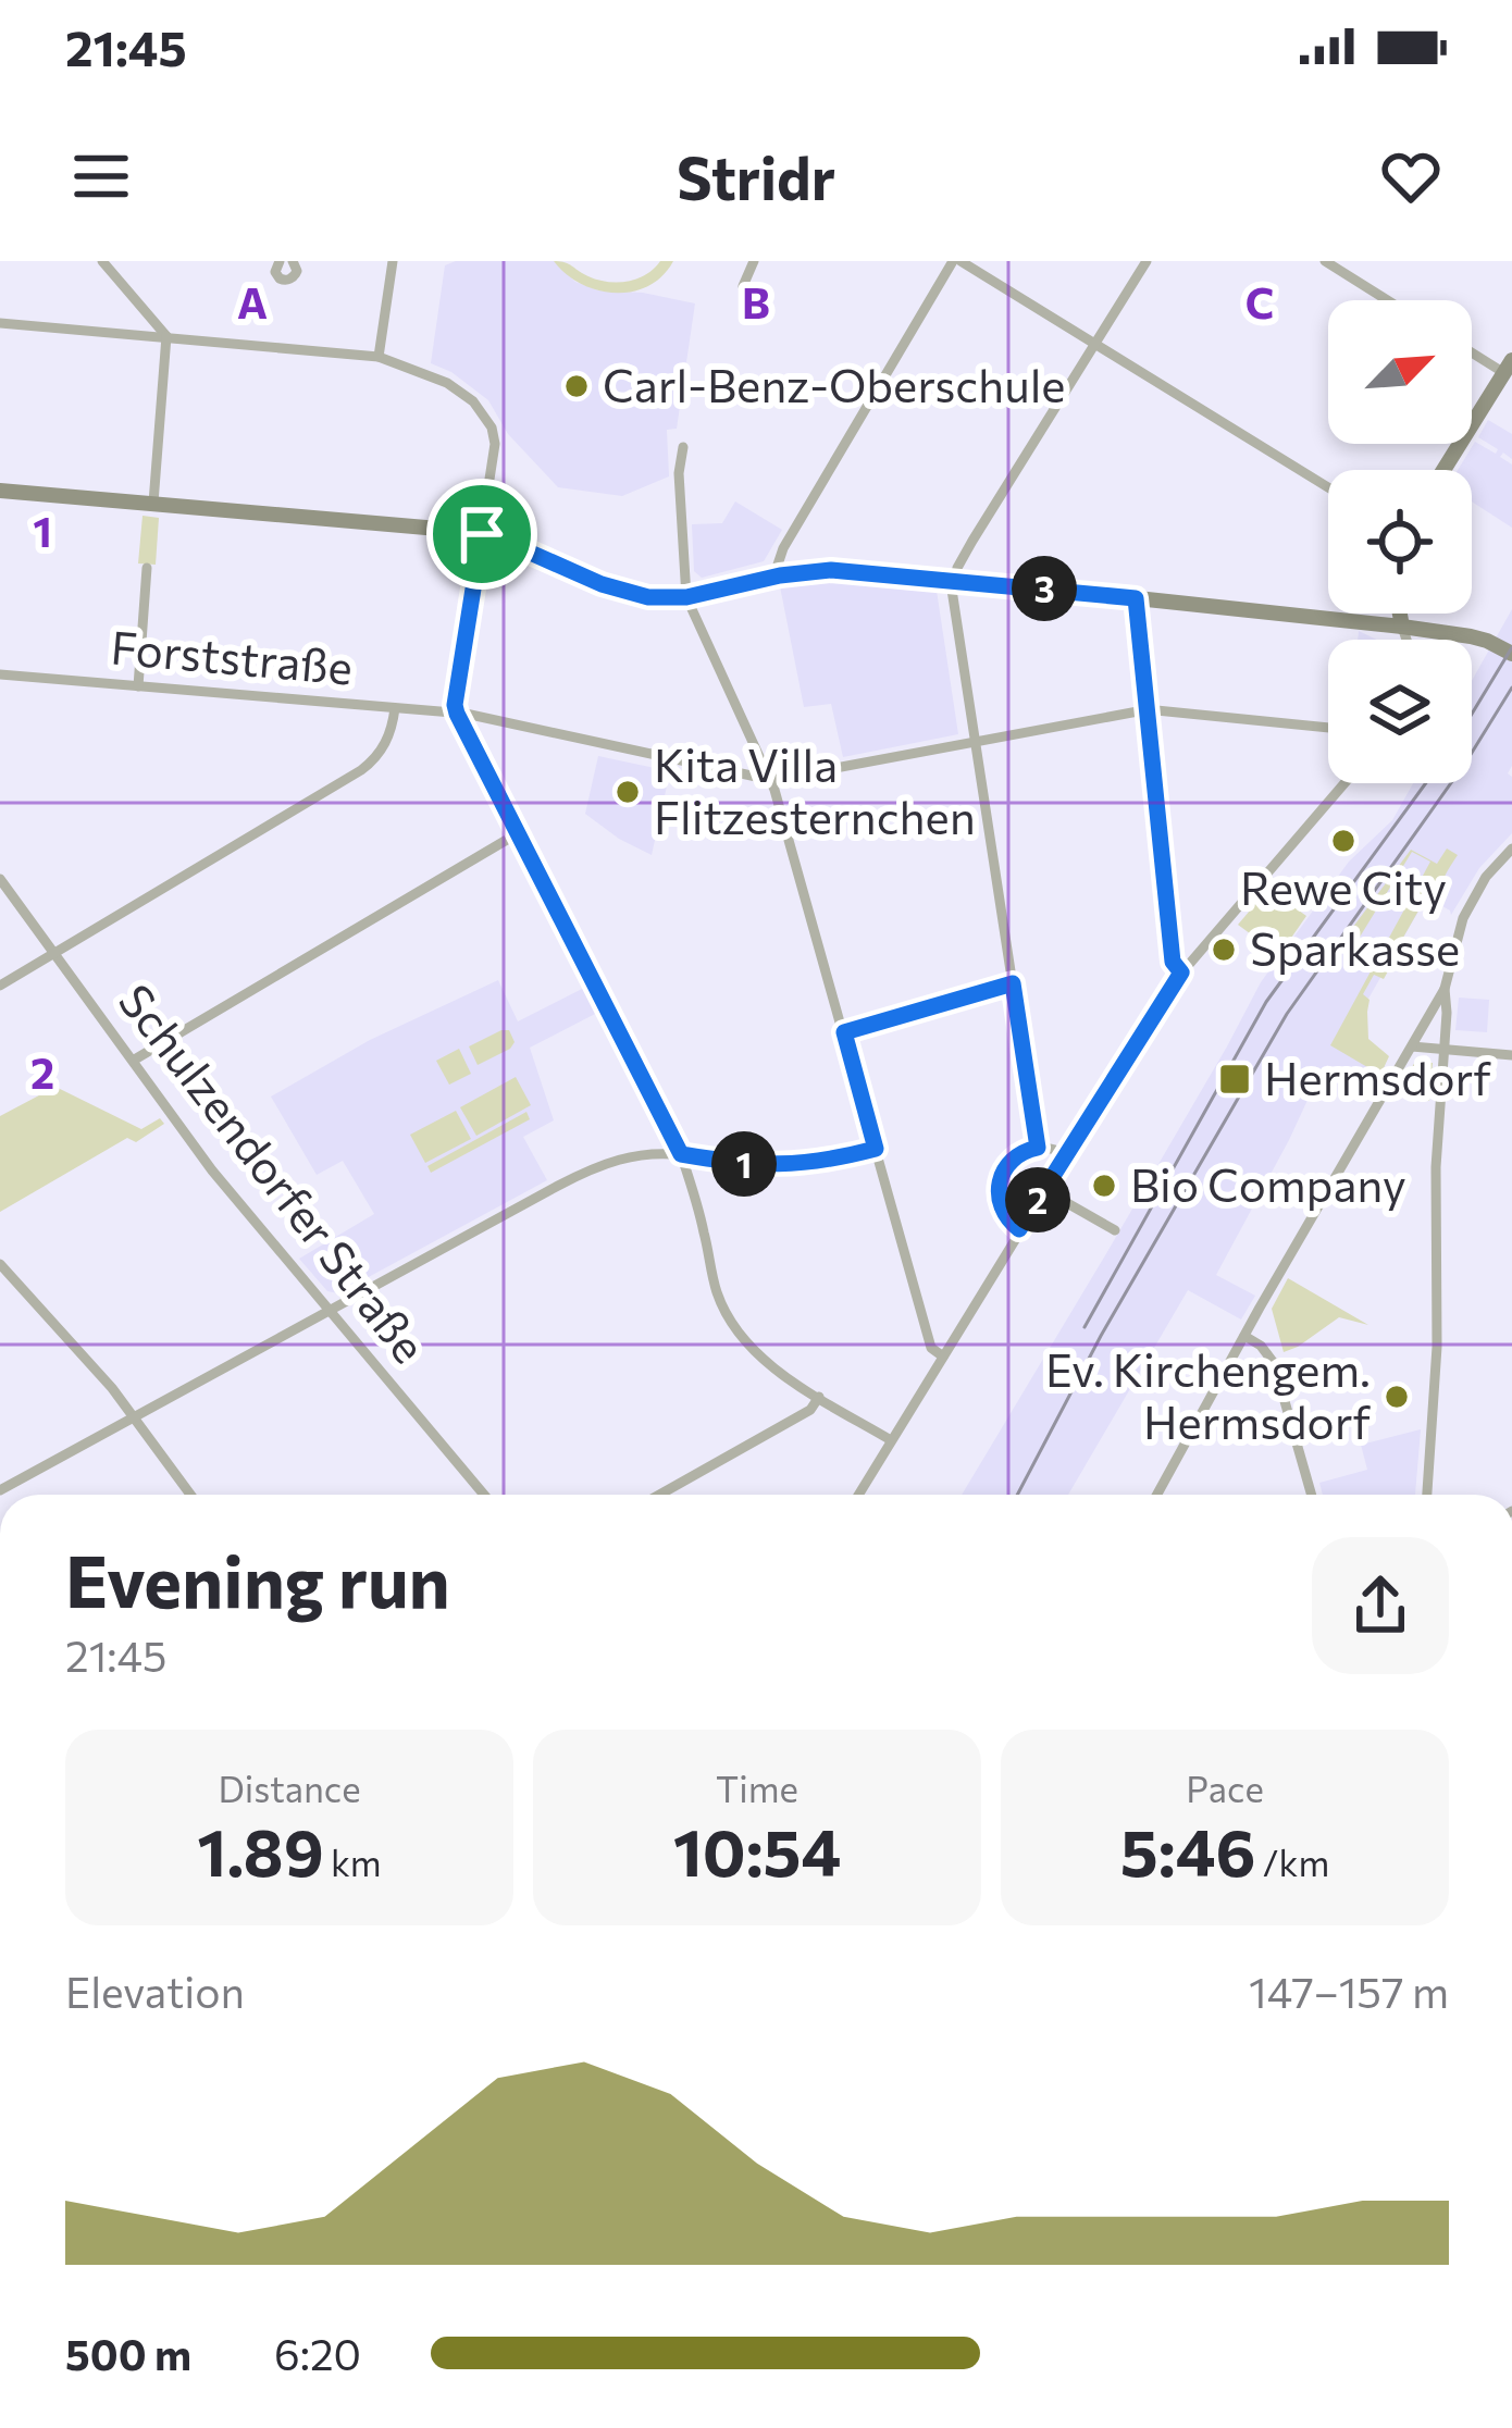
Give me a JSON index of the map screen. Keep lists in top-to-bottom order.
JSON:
{
  "streets": {
    "street": ["Forststraße", "Schulzendorfer Straße"]
  },
  "places": {
    "other": [
      "Carl-Benz-Oberschule",
      "Kita Villa Flitzesternchen",
      "Rewe City",
      "Sparkasse",
      "Bio Company",
      "Ev. Kirchengem. Hermsdorf"
    ],
    "transit": ["Hermsdorf"]
  },
  "north": "top right",
  "page": {
    "status": "21:45",
    "header": "Stridr",
    "pins": ["3", "1", "2"],
    "heading": ["Evening run", "21:45"],
    "stats": [
      ["Distance", "1.89 km"],
      ["Time", "10:54"],
      ["Pace", "5:46 /km"]
    ],
    "chart": ["Elevation", "147–157 m"],
    "list": [
      {
        "name": "500 m",
        "note": "6:20"
      }
    ]
  },
  "grid": {
    "columns": ["A", "B", "C"],
    "rows": ["1", "2"]
  }
}
